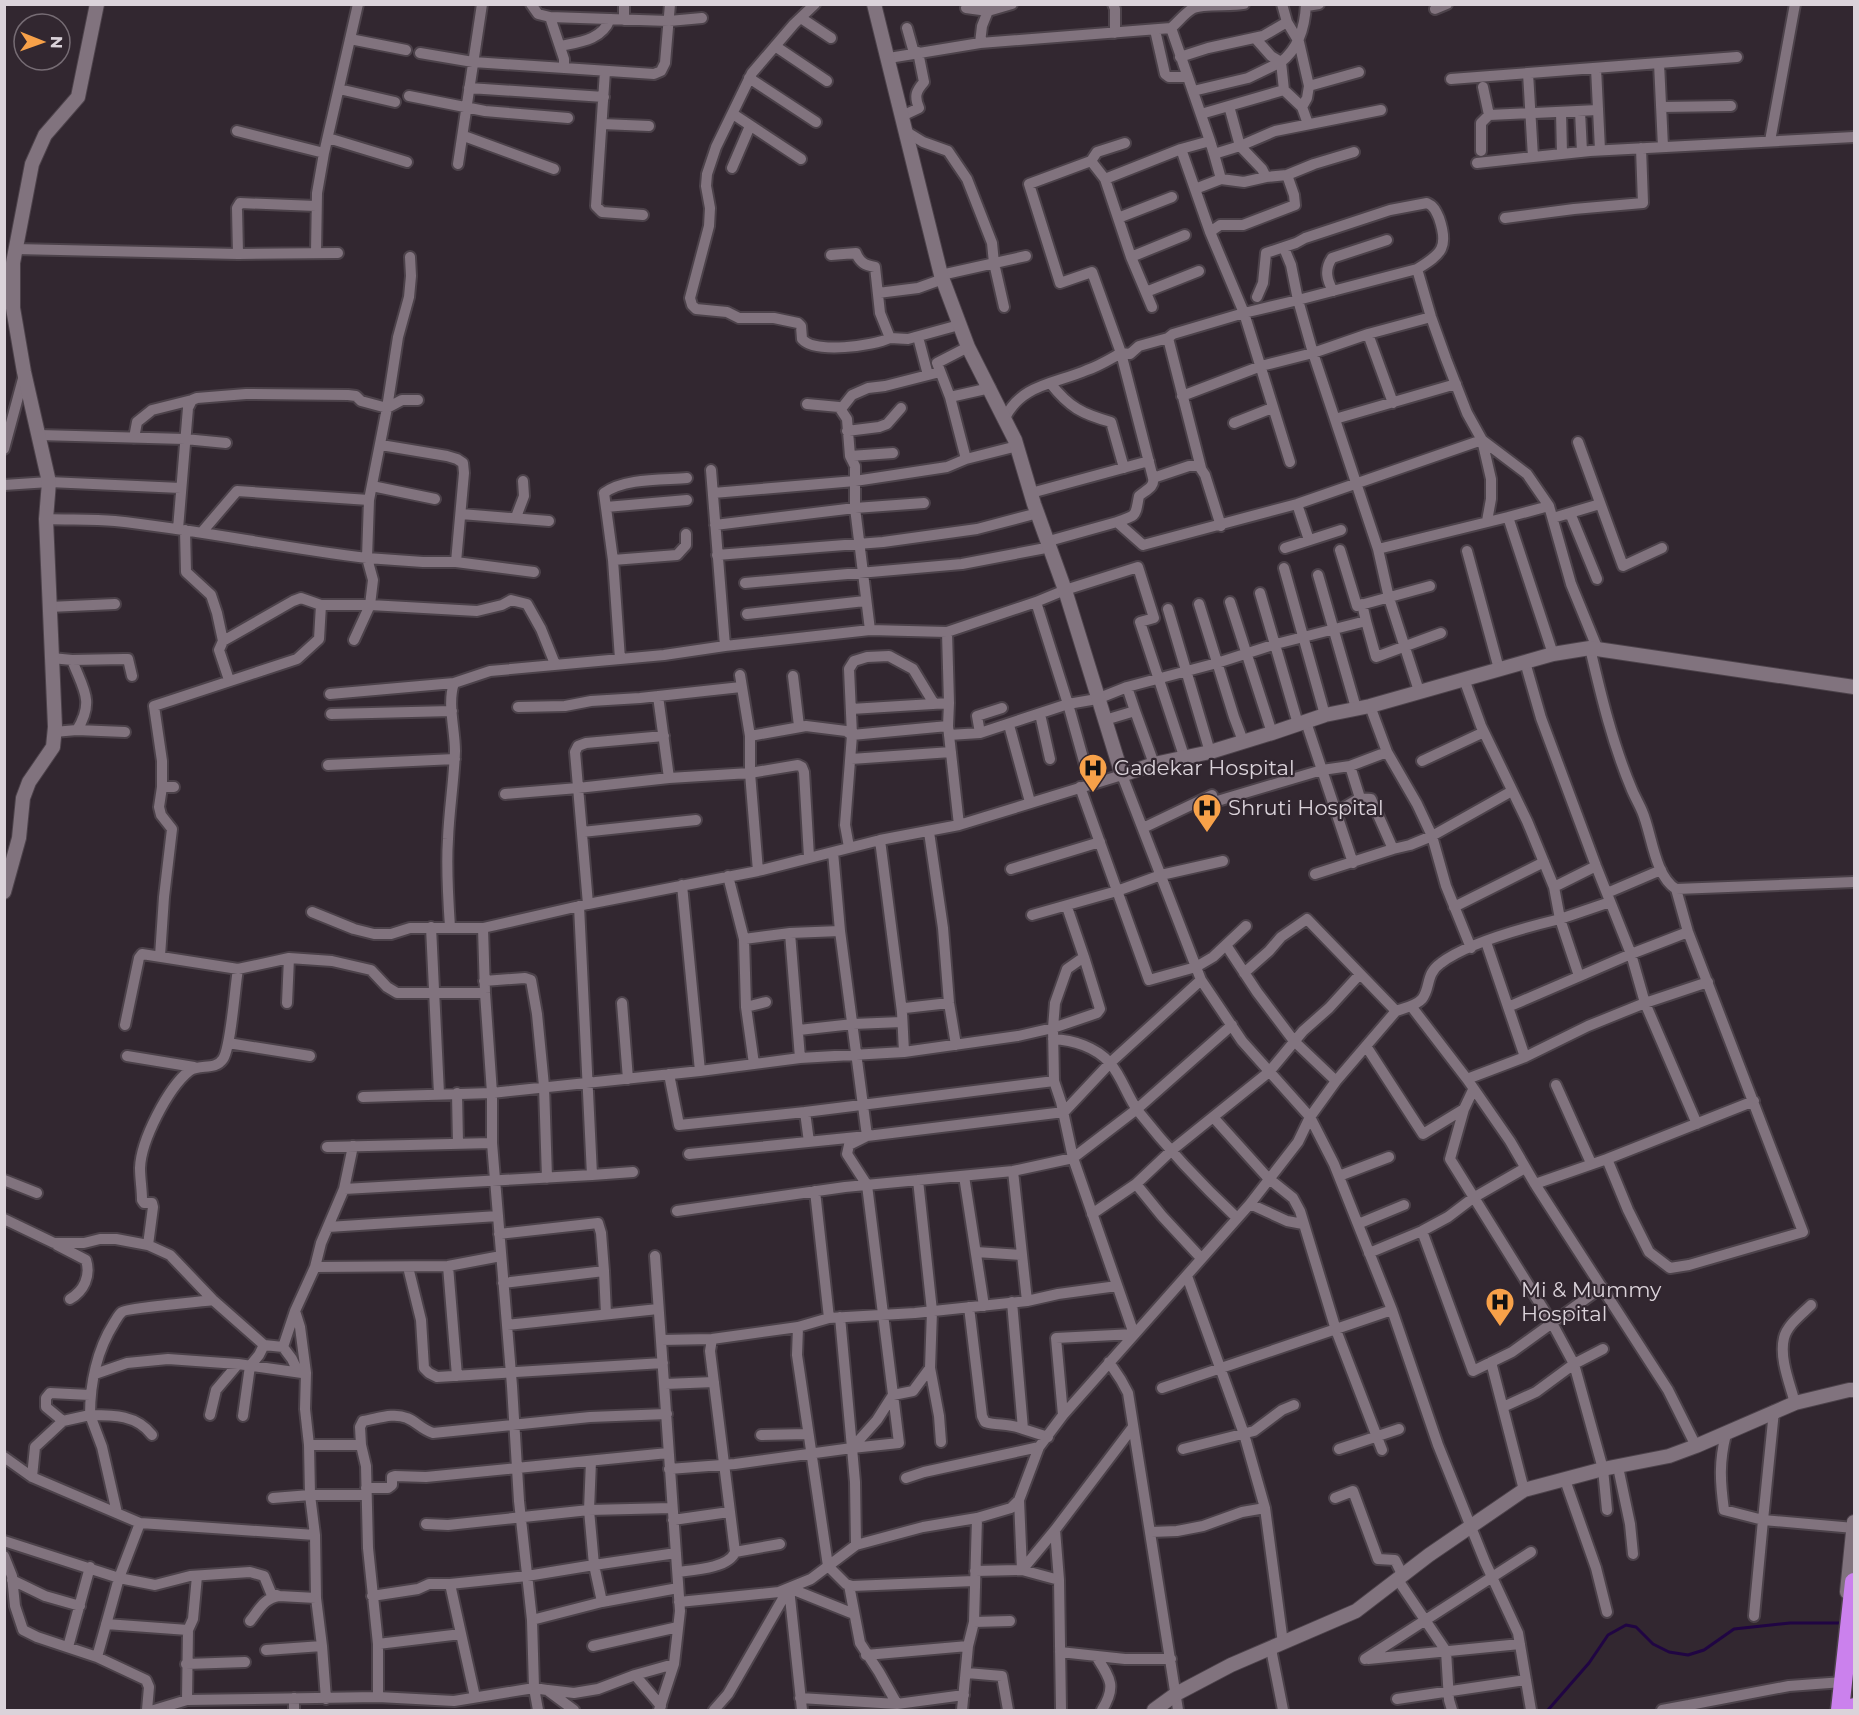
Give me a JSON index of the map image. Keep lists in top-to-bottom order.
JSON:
{
  "places": {
    "hospital": ["Gadekar Hospital", "Shruti Hospital", "Mi & Mummy Hospital"]
  },
  "north": "right"
}
